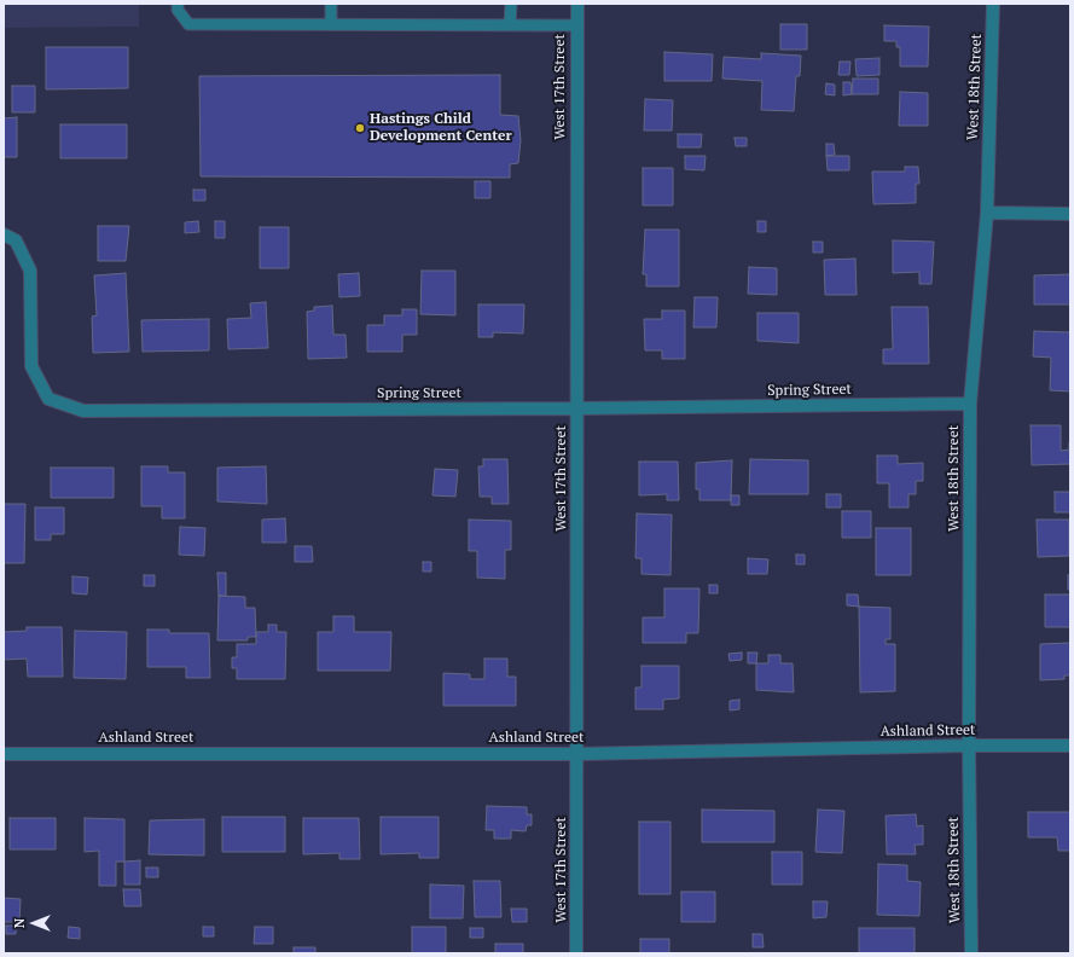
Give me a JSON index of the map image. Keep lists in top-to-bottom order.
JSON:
{
  "streets": {
    "street": [
      "West 17th Street",
      "West 18th Street",
      "Spring Street",
      "Ashland Street"
    ]
  },
  "crossings": [
    ["West 17th Street", "Spring Street"],
    ["West 17th Street", "Ashland Street"],
    ["West 18th Street", "Spring Street"],
    ["West 18th Street", "Ashland Street"]
  ],
  "places": ["Hastings Child Development Center"],
  "north": "left"
}
